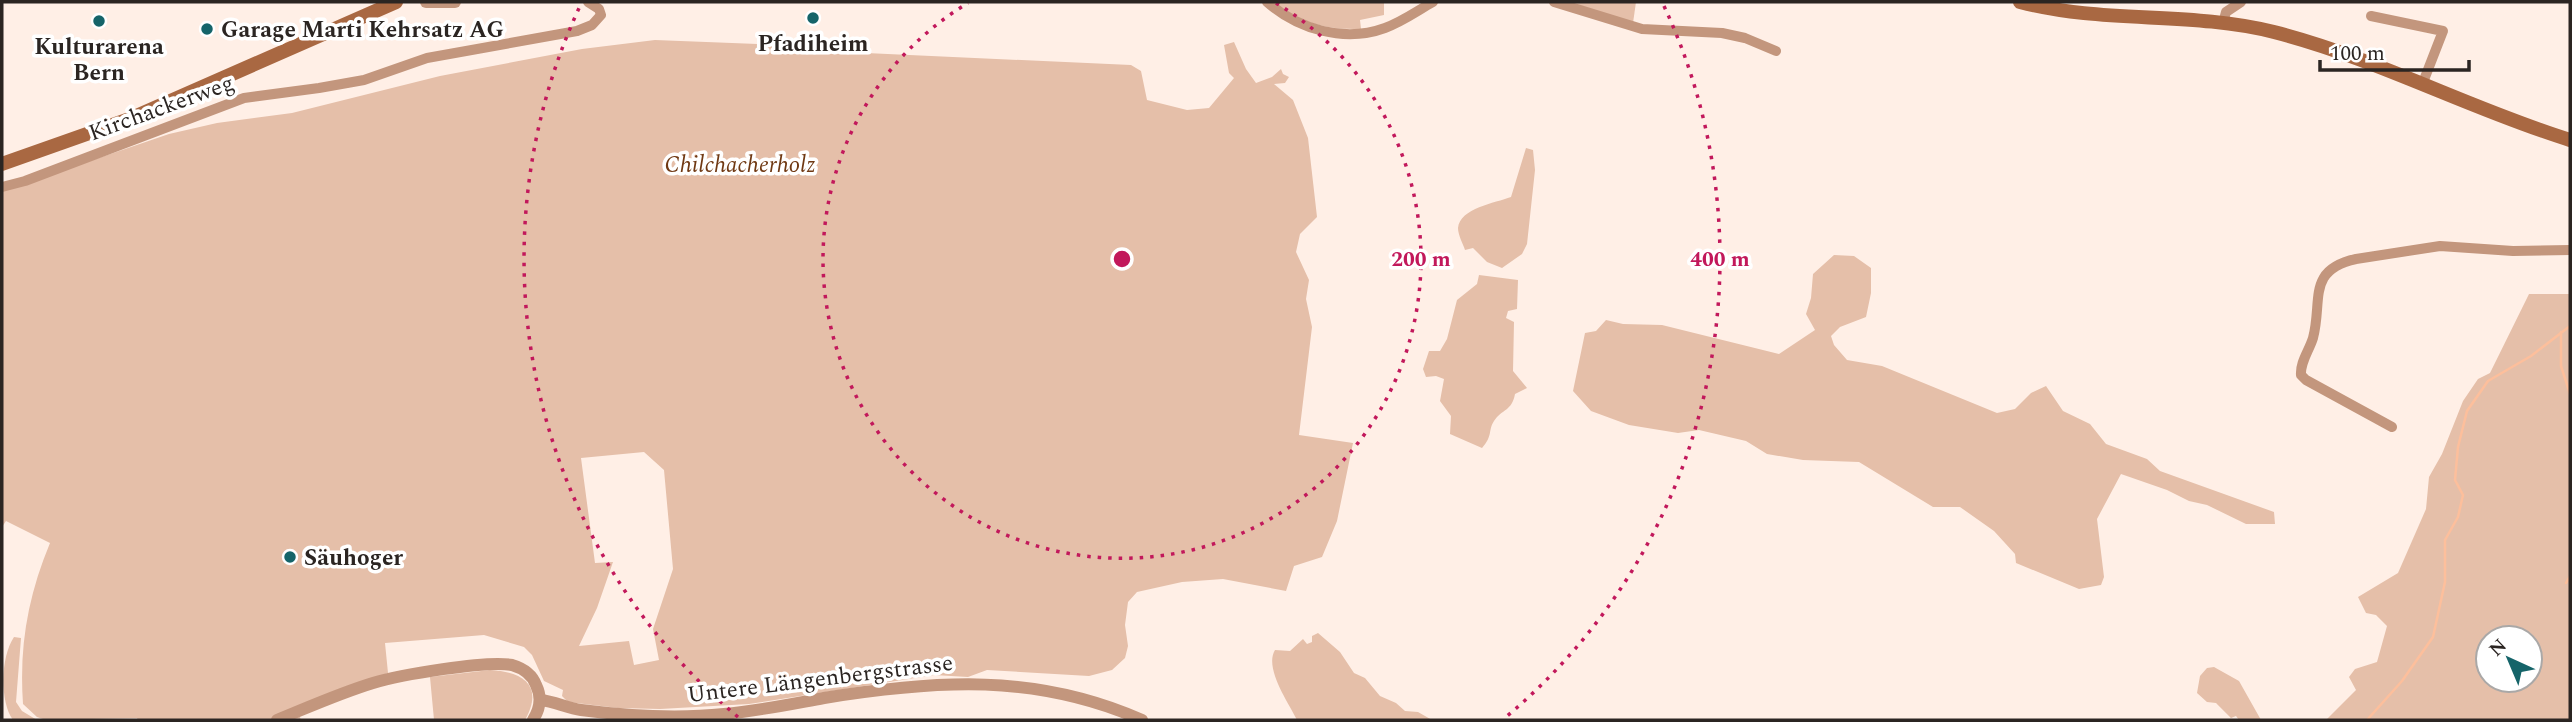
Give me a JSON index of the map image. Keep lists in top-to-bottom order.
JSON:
{
  "streets": {
    "street": ["Kirchackerweg", "Untere Längenbergstrasse"]
  },
  "parks": ["Chilchacherholz"],
  "places": [
    "Pfadiheim",
    "Kulturarena Bern",
    "Garage Marti Kehrsatz AG",
    "Säuhoger"
  ],
  "scale_bar": "100 m",
  "north": "top left",
  "rings": ["200 m", "400 m"]
}
